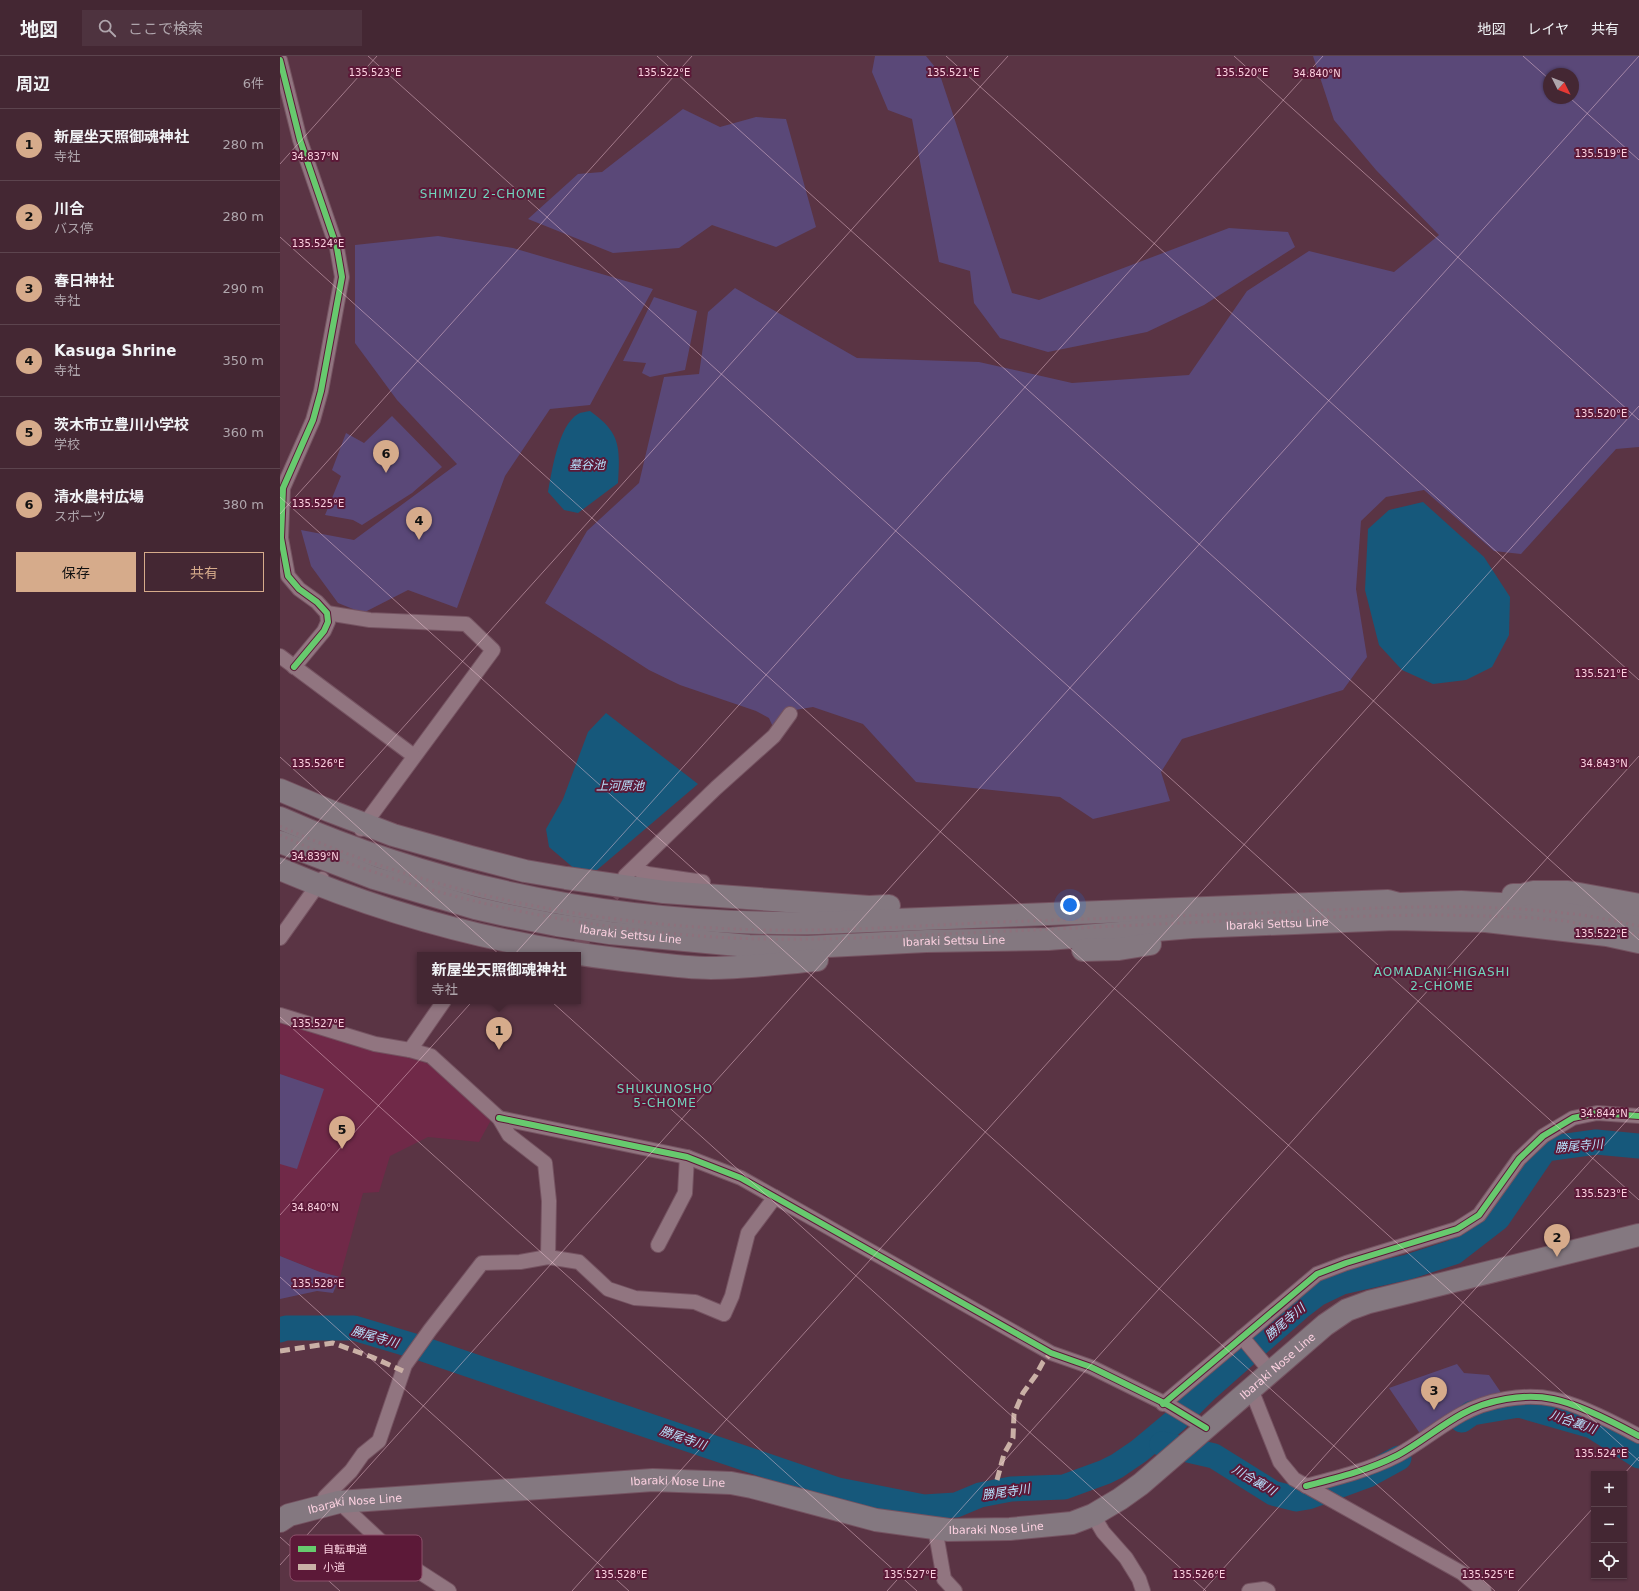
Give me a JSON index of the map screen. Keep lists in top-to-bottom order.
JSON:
{
  "streets": {
    "main road": ["Ibaraki Settsu Line", "Ibaraki Nose Line"]
  },
  "districts": ["SHIMIZU 2-CHOME", "AOMADANI-HIGASHI 2-CHOME", "SHUKUNOSHO 5-CHOME"],
  "water": [
    "墓谷池",
    "上河原池",
    "勝尾寺川",
    "川合裏川"
  ],
  "legend": ["自転車道", "小道"],
  "north": "bottom right",
  "page": {
    "header": "地図",
    "search": "ここで検索",
    "nav": ["地図", "レイヤ", "共有"],
    "heading": ["周辺", "6件"],
    "list": [
      {
        "mark": "1",
        "name": "新屋坐天照御魂神社",
        "note": "寺社",
        "value": "280 m"
      },
      {
        "mark": "2",
        "name": "川合",
        "note": "バス停",
        "value": "280 m"
      },
      {
        "mark": "3",
        "name": "春日神社",
        "note": "寺社",
        "value": "290 m"
      },
      {
        "mark": "4",
        "name": "Kasuga Shrine",
        "note": "寺社",
        "value": "350 m"
      },
      {
        "mark": "5",
        "name": "茨木市立豊川小学校",
        "note": "学校",
        "value": "360 m"
      },
      {
        "mark": "6",
        "name": "清水農村広場",
        "note": "スポーツ",
        "value": "380 m"
      }
    ],
    "pins": [
      "6",
      "4",
      "1",
      "5",
      "2",
      "3"
    ],
    "buttons": ["保存", "共有"],
    "popup": ["新屋坐天照御魂神社", "寺社"],
    "map_buttons": ["+", "−"]
  },
  "coordinates": [
    "135.523°E",
    "135.522°E",
    "135.521°E",
    "135.520°E",
    "34.840°N",
    "135.519°E",
    "34.837°N",
    "135.524°E",
    "135.525°E",
    "135.526°E",
    "34.843°N",
    "34.839°N",
    "135.527°E",
    "34.844°N",
    "135.528°E"
  ]
}
